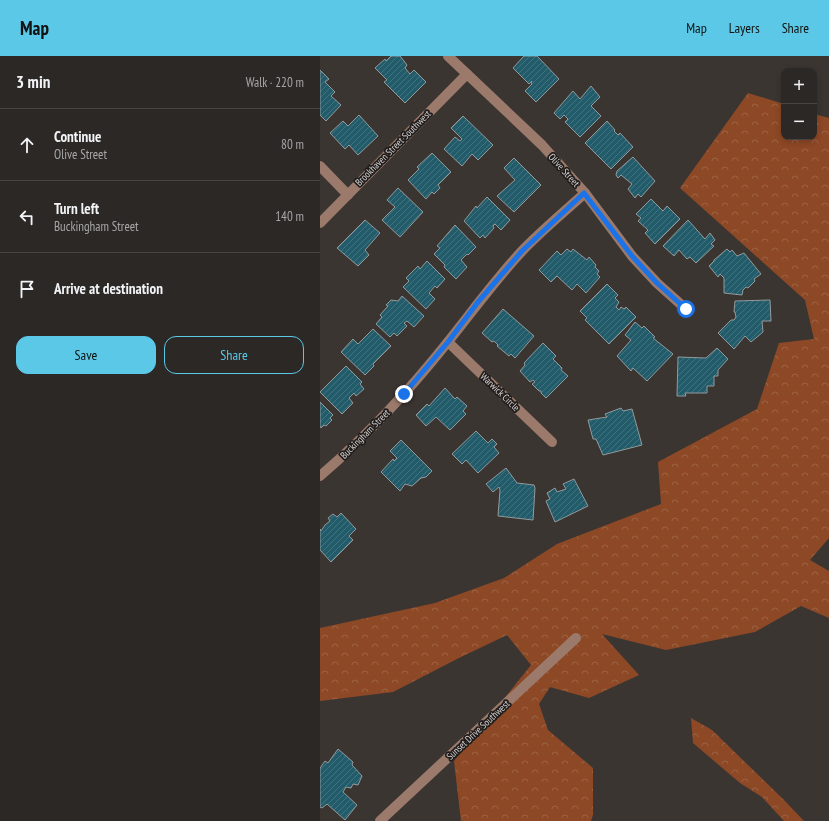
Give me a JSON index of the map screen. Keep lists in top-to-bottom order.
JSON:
{
  "streets": {
    "street": [
      "Brookhaven Street Southwest",
      "Olive Street",
      "Warwick Circle",
      "Buckingham Street",
      "Sunset Drive Southwest"
    ]
  },
  "crossings": [
    ["Brookhaven Street Southwest", "Olive Street"],
    ["Olive Street", "Buckingham Street"],
    ["Warwick Circle", "Buckingham Street"]
  ],
  "page": {
    "header": "Map",
    "nav": ["Map", "Layers", "Share"],
    "heading": ["3 min", "Walk · 220 m"],
    "map_buttons": ["+", "−"],
    "list": [
      ["Continue", "Olive Street", "80 m"],
      ["Turn left", "Buckingham Street", "140 m"],
      "Arrive at destination"
    ],
    "buttons": ["Save", "Share"]
  }
}
